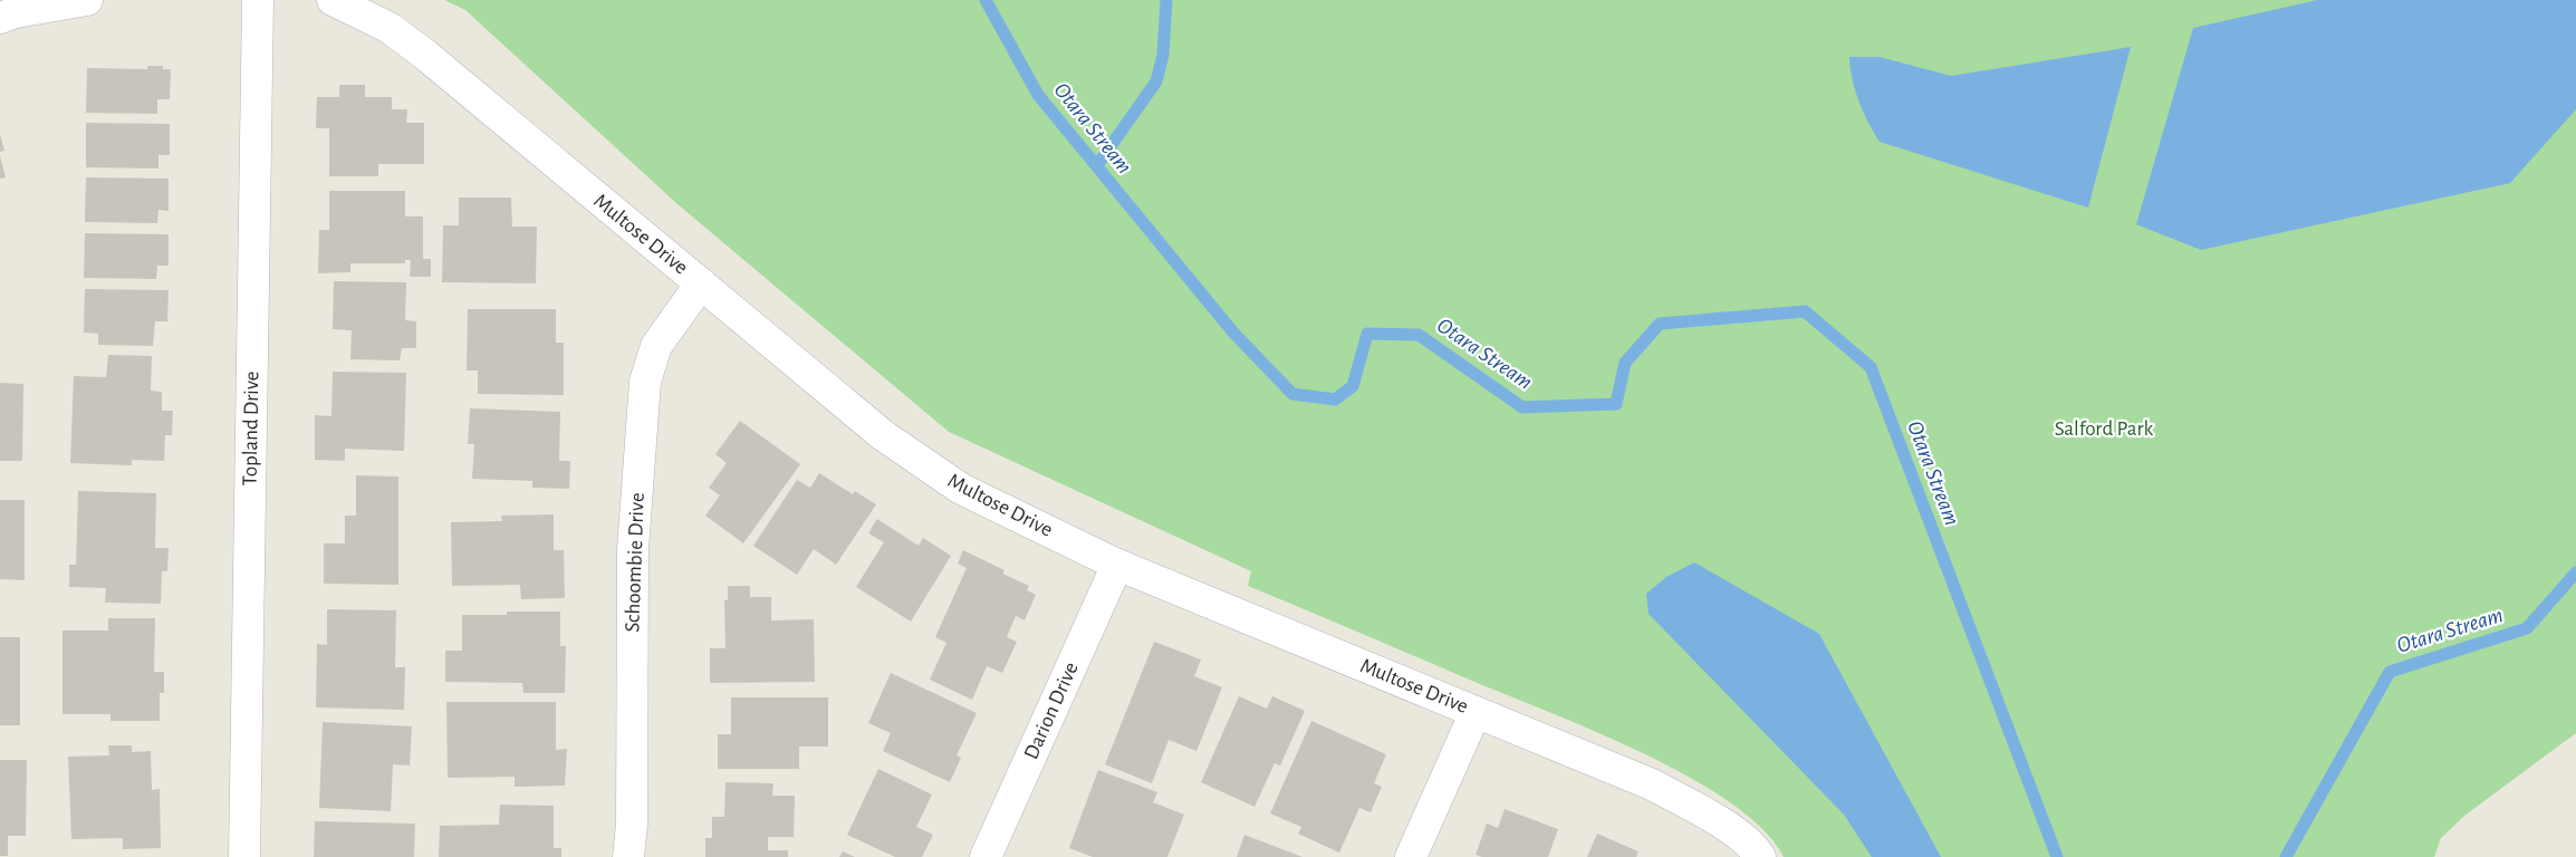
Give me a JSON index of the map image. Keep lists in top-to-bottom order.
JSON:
{
  "streets": {
    "street": [
      "Multose Drive",
      "Topland Drive",
      "Schoombie Drive",
      "Darion Drive"
    ]
  },
  "crossings": [
    ["Multose Drive", "Schoombie Drive"],
    ["Multose Drive", "Darion Drive"]
  ],
  "water": ["Otara Stream"],
  "parks": ["Salford Park"]
}
